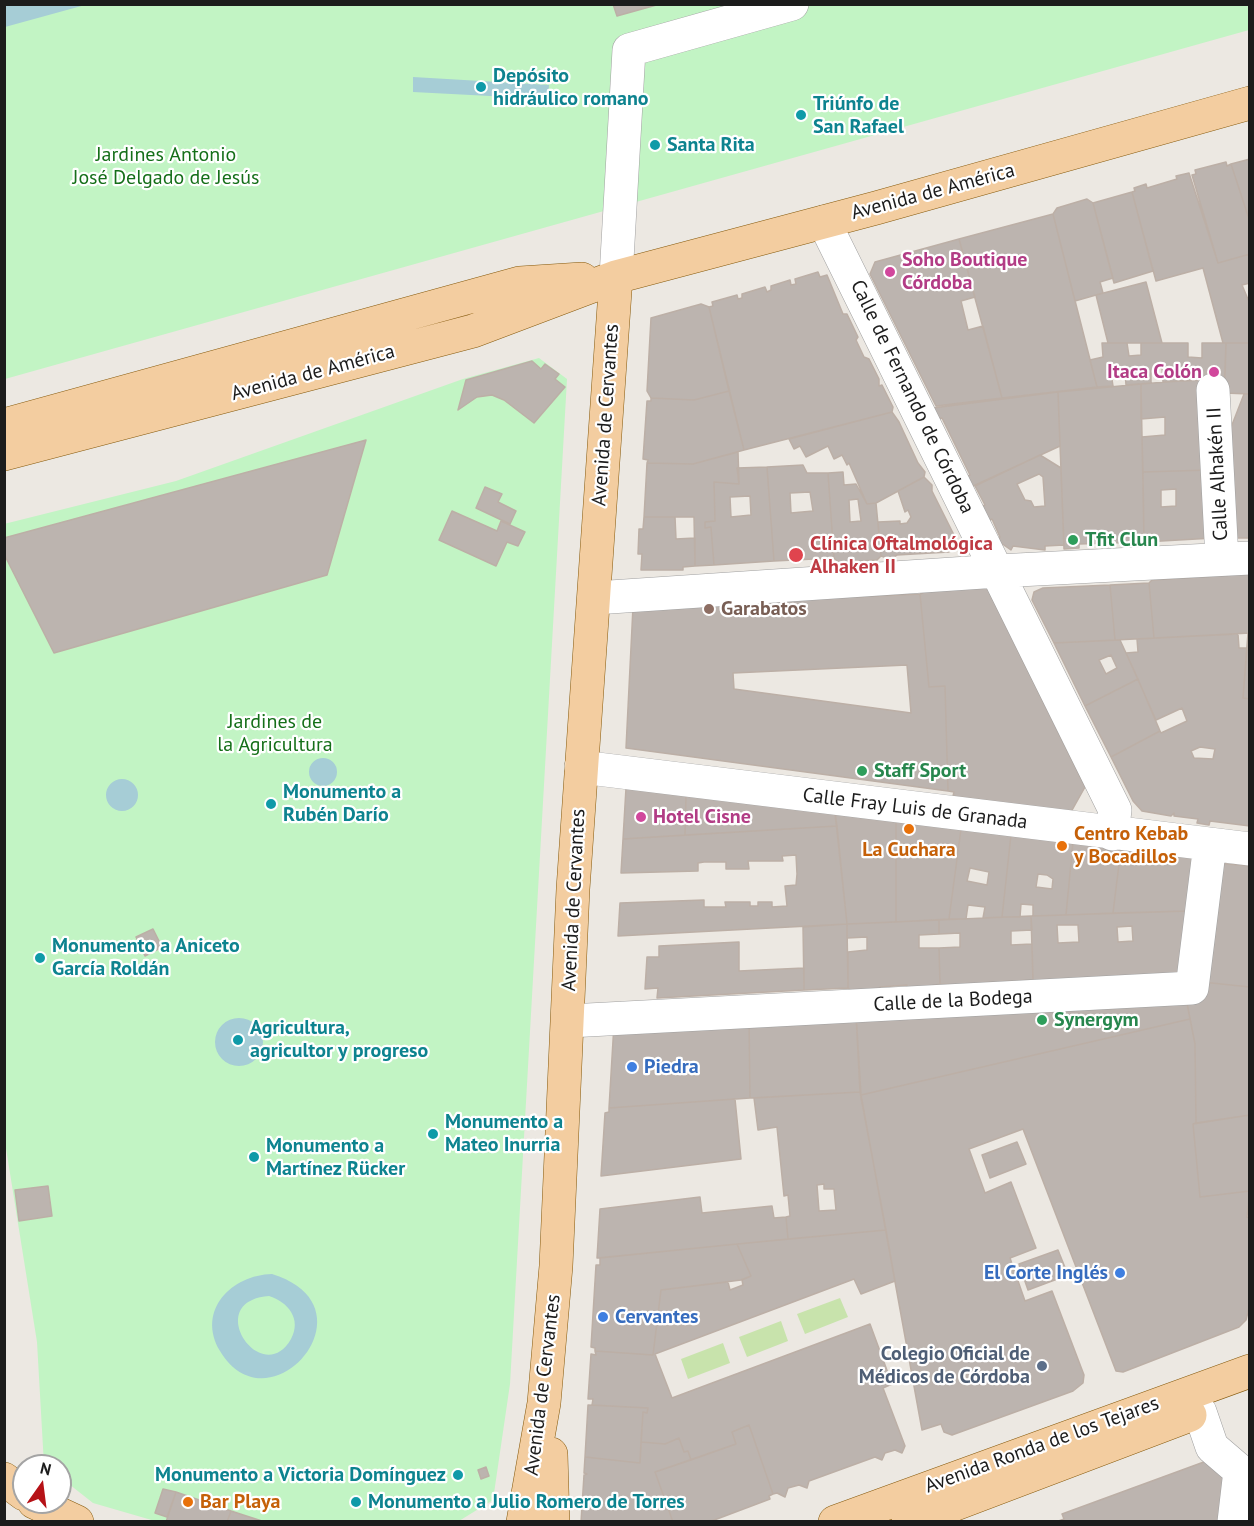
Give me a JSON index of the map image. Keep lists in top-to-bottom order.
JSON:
{
  "streets": {
    "main road": ["Avenida de América", "Avenida de Cervantes", "Avenida Ronda de los Tejares"],
    "street": [
      "Calle de Fernando de Córdoba",
      "Calle Alhakén II",
      "Calle Fray Luis de Granada",
      "Calle de la Bodega"
    ]
  },
  "crossings": [
    ["Avenida de América", "Calle de Fernando de Córdoba"],
    ["Avenida de América", "Avenida de Cervantes"],
    ["Calle de Fernando de Córdoba", "Calle Alhakén II"],
    ["Calle de Fernando de Córdoba", "Calle Fray Luis de Granada"],
    ["Avenida de Cervantes", "Calle Alhakén II"],
    ["Avenida de Cervantes", "Calle Fray Luis de Granada"],
    ["Avenida de Cervantes", "Calle de la Bodega"],
    ["Calle Fray Luis de Granada", "Calle de la Bodega"]
  ],
  "parks": ["Jardines Antonio José Delgado de Jesús", "Jardines de la Agricultura"],
  "places": [
    "Depósito hidráulico romano",
    "Triúnfo de San Rafael",
    "Santa Rita",
    "Soho Boutique Córdoba",
    "Itaca Colón",
    "Tfit Clun",
    "Clínica Oftalmológica Alhaken II",
    "Garabatos",
    "Staff Sport",
    "Monumento a Rubén Darío",
    "Hotel Cisne",
    "La Cuchara",
    "Centro Kebab y Bocadillos",
    "Monumento a Aniceto García Roldán",
    "Synergym",
    "Agricultura, agricultor y progreso",
    "Piedra",
    "Monumento a Mateo Inurria",
    "Monumento a Martínez Rücker",
    "El Corte Inglés",
    "Cervantes",
    "Colegio Oficial de Médicos de Córdoba",
    "Monumento a Victoria Domínguez",
    "Bar Playa",
    "Monumento a Julio Romero de Torres"
  ],
  "north": "top"
}
